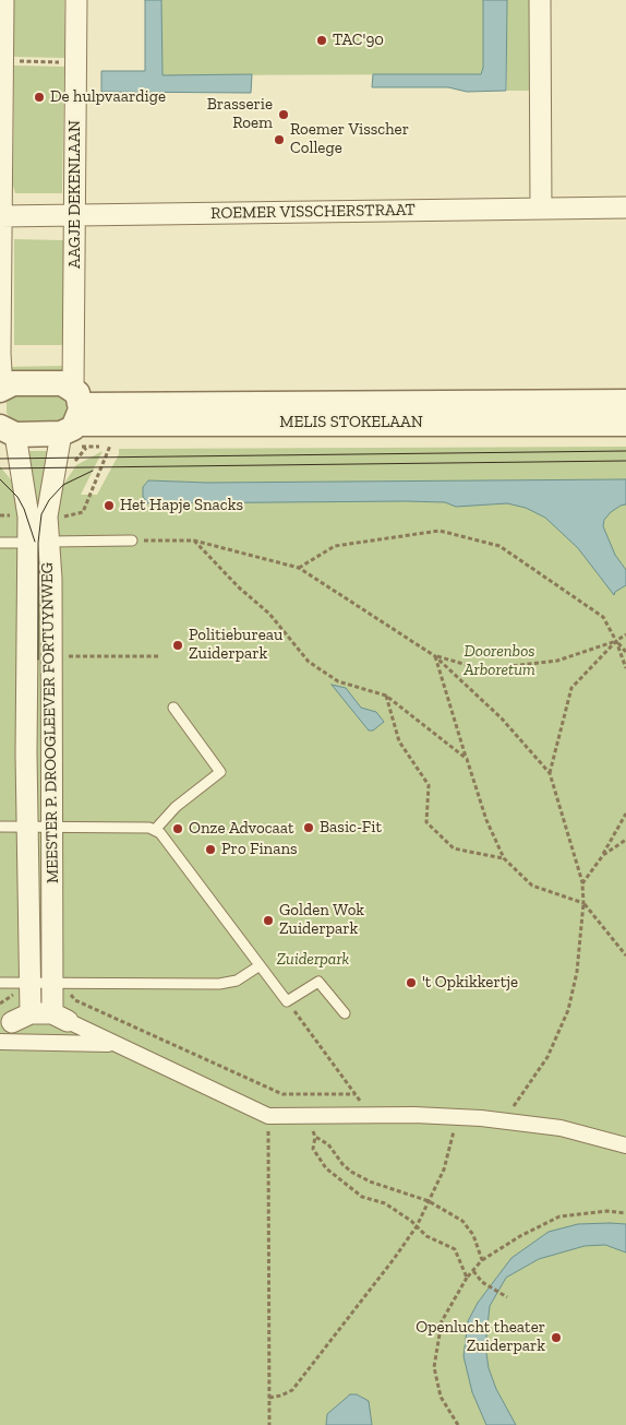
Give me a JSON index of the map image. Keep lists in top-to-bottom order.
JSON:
{
  "streets": {
    "street": [
      "AAGJE DEKENLAAN",
      "ROEMER VISSCHERSTRAAT",
      "MELIS STOKELAAN",
      "MEESTER P. DROOGLEEVER FORTUYNWEG"
    ]
  },
  "crossings": [
    ["AAGJE DEKENLAAN", "ROEMER VISSCHERSTRAAT"],
    ["AAGJE DEKENLAAN", "MELIS STOKELAAN"],
    ["AAGJE DEKENLAAN", "MEESTER P. DROOGLEEVER FORTUYNWEG"],
    ["MELIS STOKELAAN", "MEESTER P. DROOGLEEVER FORTUYNWEG"]
  ],
  "parks": ["Doorenbos Arboretum", "Zuiderpark"],
  "places": [
    "TAC'90",
    "De hulpvaardige",
    "Brasserie Roem",
    "Roemer Visscher College",
    "Het Hapje Snacks",
    "Politiebureau Zuiderpark",
    "Basic-Fit",
    "Onze Advocaat",
    "Pro Finans",
    "Golden Wok Zuiderpark",
    "'t Opkikkertje",
    "Openlucht theater Zuiderpark"
  ]
}
